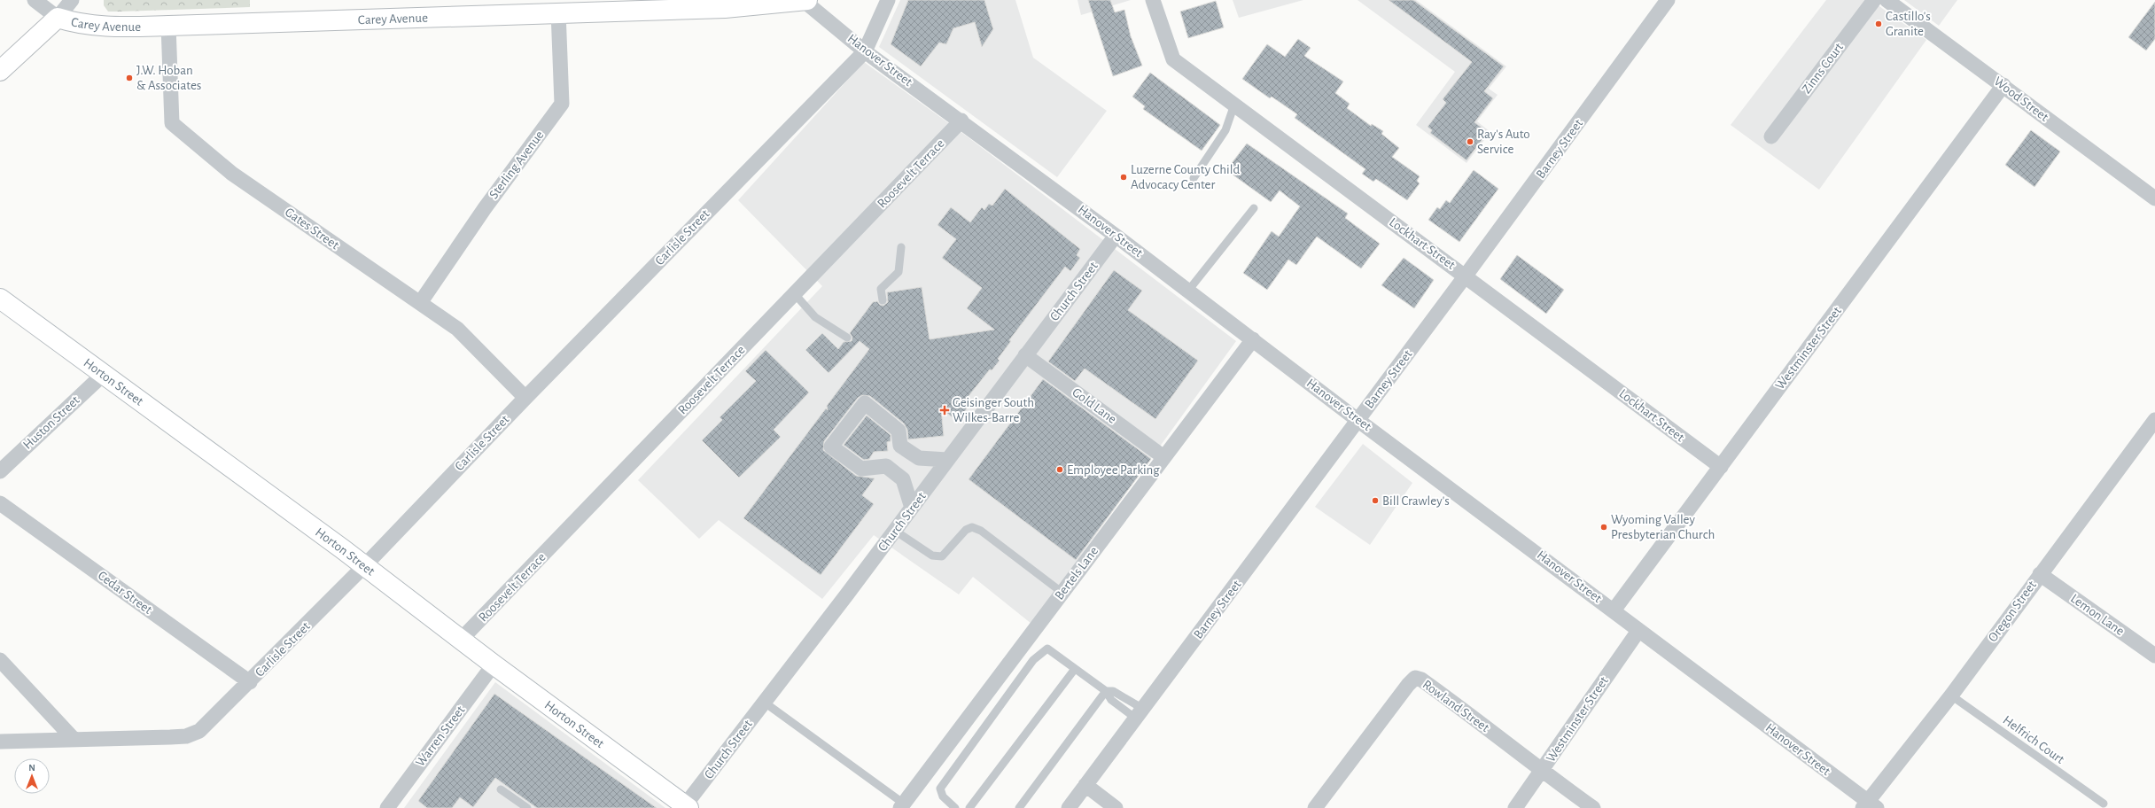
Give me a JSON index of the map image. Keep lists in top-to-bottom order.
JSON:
{
  "streets": {
    "main road": ["Carey Avenue", "Horton Street"],
    "street": [
      "Hanover Street",
      "Zinns Court",
      "Wood Street",
      "Barney Street",
      "Sterling Avenue",
      "Roosevelt Terrace",
      "Gates Street",
      "Carlisle Street",
      "Lockhart Street",
      "Church Street",
      "Westminster Street",
      "Gold Lane",
      "Huston Street",
      "Bertels Lane",
      "Cedar Street",
      "Oregon Street",
      "Lemon Lane",
      "Rowland Street",
      "Warren Street"
    ],
    "lane": ["Helfrich Court"]
  },
  "crossings": [
    ["Carey Avenue", "Hanover Street"],
    ["Carey Avenue", "Sterling Avenue"],
    ["Carey Avenue", "Gates Street"],
    ["Hanover Street", "Barney Street"],
    ["Hanover Street", "Roosevelt Terrace"],
    ["Hanover Street", "Carlisle Street"],
    ["Hanover Street", "Church Street"],
    ["Hanover Street", "Westminster Street"],
    ["Hanover Street", "Bertels Lane"],
    ["Hanover Street", "Oregon Street"],
    ["Wood Street", "Westminster Street"],
    ["Barney Street", "Lockhart Street"],
    ["Sterling Avenue", "Gates Street"],
    ["Roosevelt Terrace", "Horton Street"],
    ["Gates Street", "Carlisle Street"],
    ["Carlisle Street", "Horton Street"],
    ["Carlisle Street", "Cedar Street"],
    ["Lockhart Street", "Westminster Street"],
    ["Church Street", "Horton Street"],
    ["Church Street", "Gold Lane"],
    ["Westminster Street", "Rowland Street"],
    ["Horton Street", "Huston Street"],
    ["Horton Street", "Warren Street"],
    ["Gold Lane", "Bertels Lane"],
    ["Oregon Street", "Lemon Lane"],
    ["Oregon Street", "Helfrich Court"]
  ],
  "places": {
    "other": [
      "Castillo's Granite",
      "J.W. Hoban & Associates",
      "Ray's Auto Service",
      "Luzerne County Child Advocacy Center",
      "Employee Parking",
      "Bill Crawley's",
      "Wyoming Valley Presbyterian Church"
    ],
    "health": ["Geisinger South Wilkes-Barre"]
  },
  "north": "top"
}
